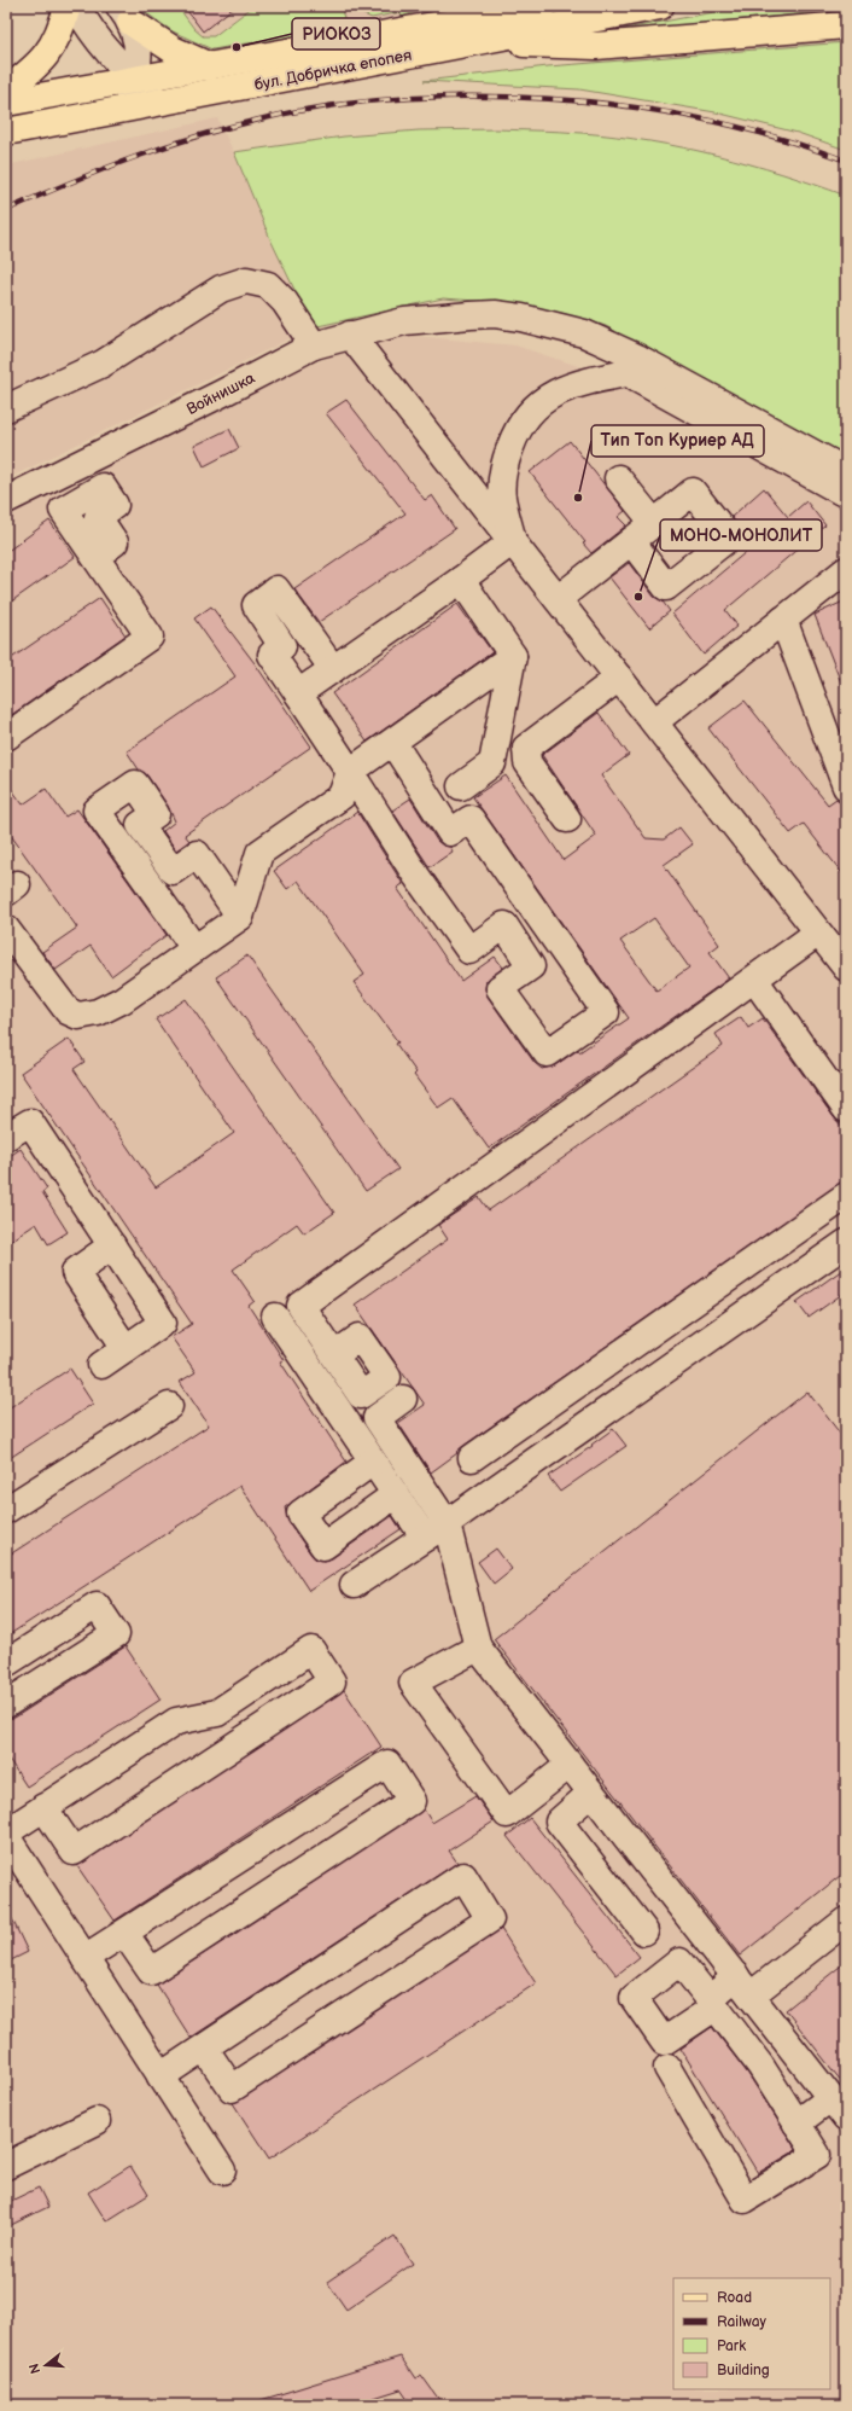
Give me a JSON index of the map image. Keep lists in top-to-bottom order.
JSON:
{
  "streets": {
    "main road": ["бул. Добричка епопея"],
    "street": ["Войнишка"]
  },
  "places": ["РИОКОЗ", "Тип Топ Куриер АД", "МОНО-МОНОЛИТ"],
  "legend": [
    "Road",
    "Railway",
    "Park",
    "Building"
  ],
  "north": "left"
}
